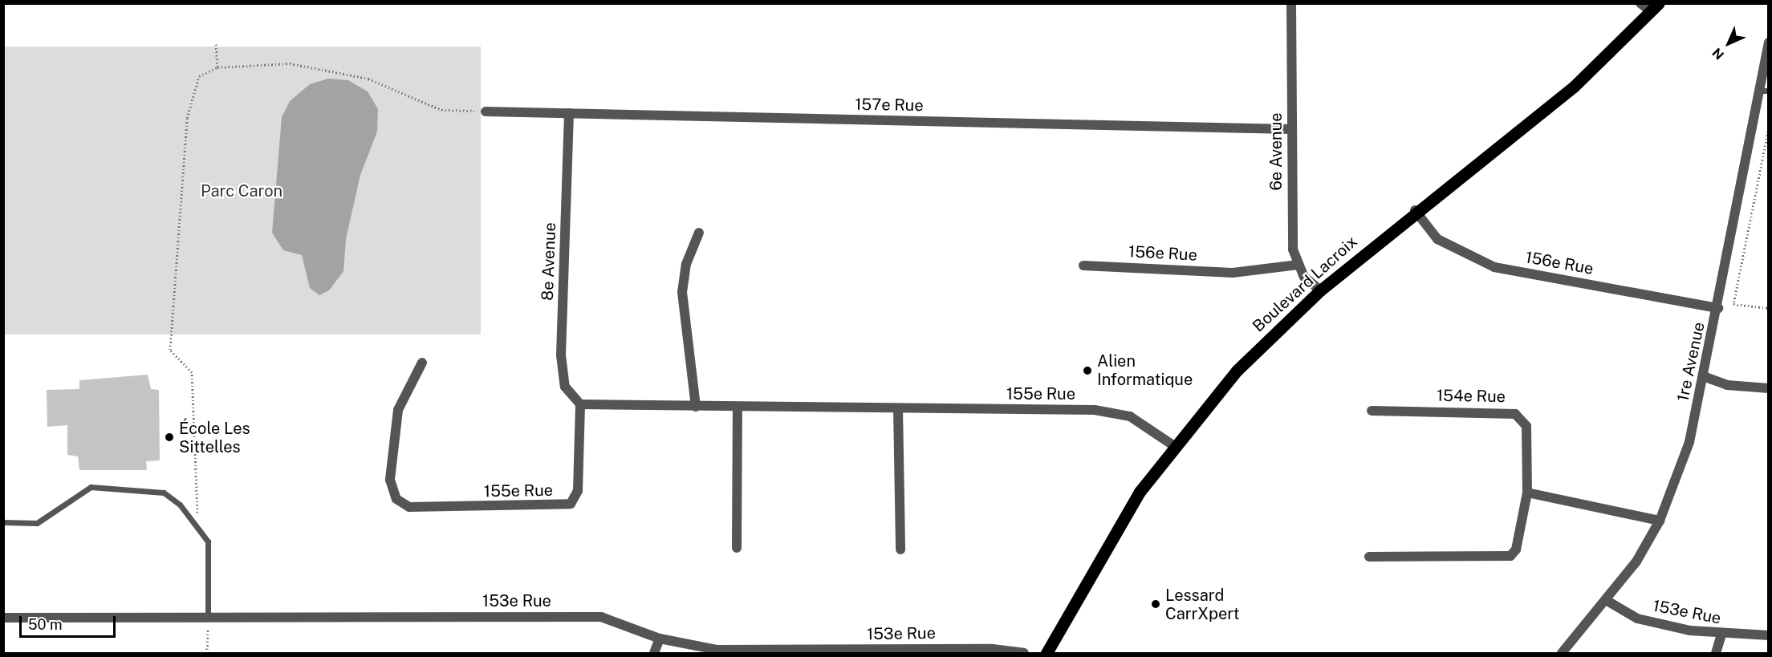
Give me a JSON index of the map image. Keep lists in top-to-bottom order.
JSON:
{
  "streets": {
    "main road": ["Boulevard Lacroix"],
    "street": [
      "157e Rue",
      "6e Avenue",
      "156e Rue",
      "8e Avenue",
      "1re Avenue",
      "155e Rue",
      "154e Rue",
      "153e Rue"
    ]
  },
  "crossings": [
    ["157e Rue", "6e Avenue"],
    ["157e Rue", "8e Avenue"],
    ["6e Avenue", "156e Rue"],
    ["156e Rue", "Boulevard Lacroix"],
    ["156e Rue", "1re Avenue"],
    ["8e Avenue", "155e Rue"],
    ["Boulevard Lacroix", "155e Rue"],
    ["1re Avenue", "153e Rue"]
  ],
  "parks": ["Parc Caron"],
  "places": ["Alien Informatique", "École Les Sittelles", "Lessard CarrXpert"],
  "scale_bar": "50 m",
  "north": "bottom left"
}
